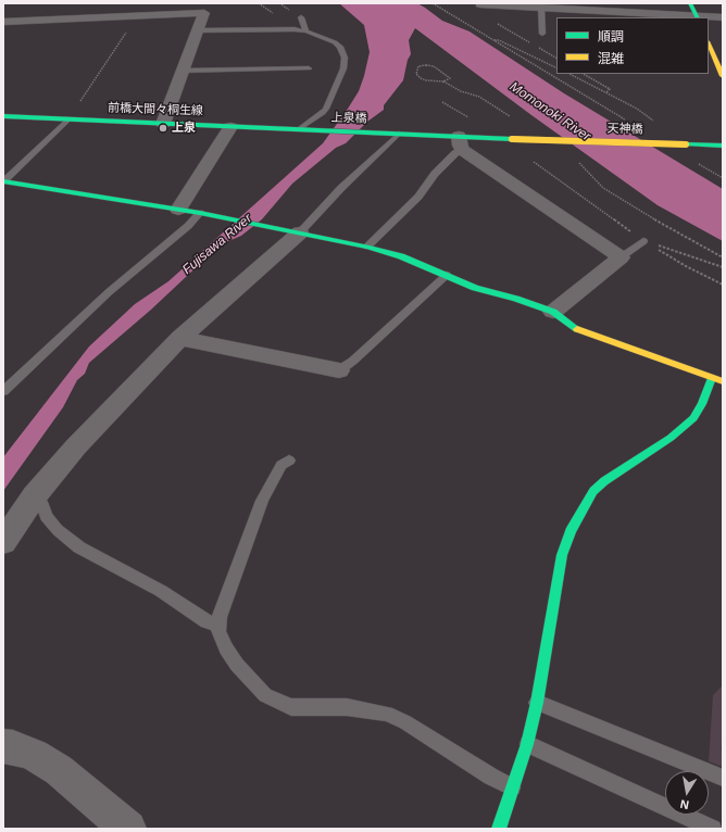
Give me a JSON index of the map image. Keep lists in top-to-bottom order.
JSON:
{
  "streets": {
    "street": ["前橋大間々桐生線", "上泉橋", "天神橋"]
  },
  "crossings": [
    ["前橋大間々桐生線", "上泉橋"]
  ],
  "water": ["Momonoki River", "Fujisawa River"],
  "places": ["上泉"],
  "legend": ["順調", "混雑"],
  "north": "bottom"
}
